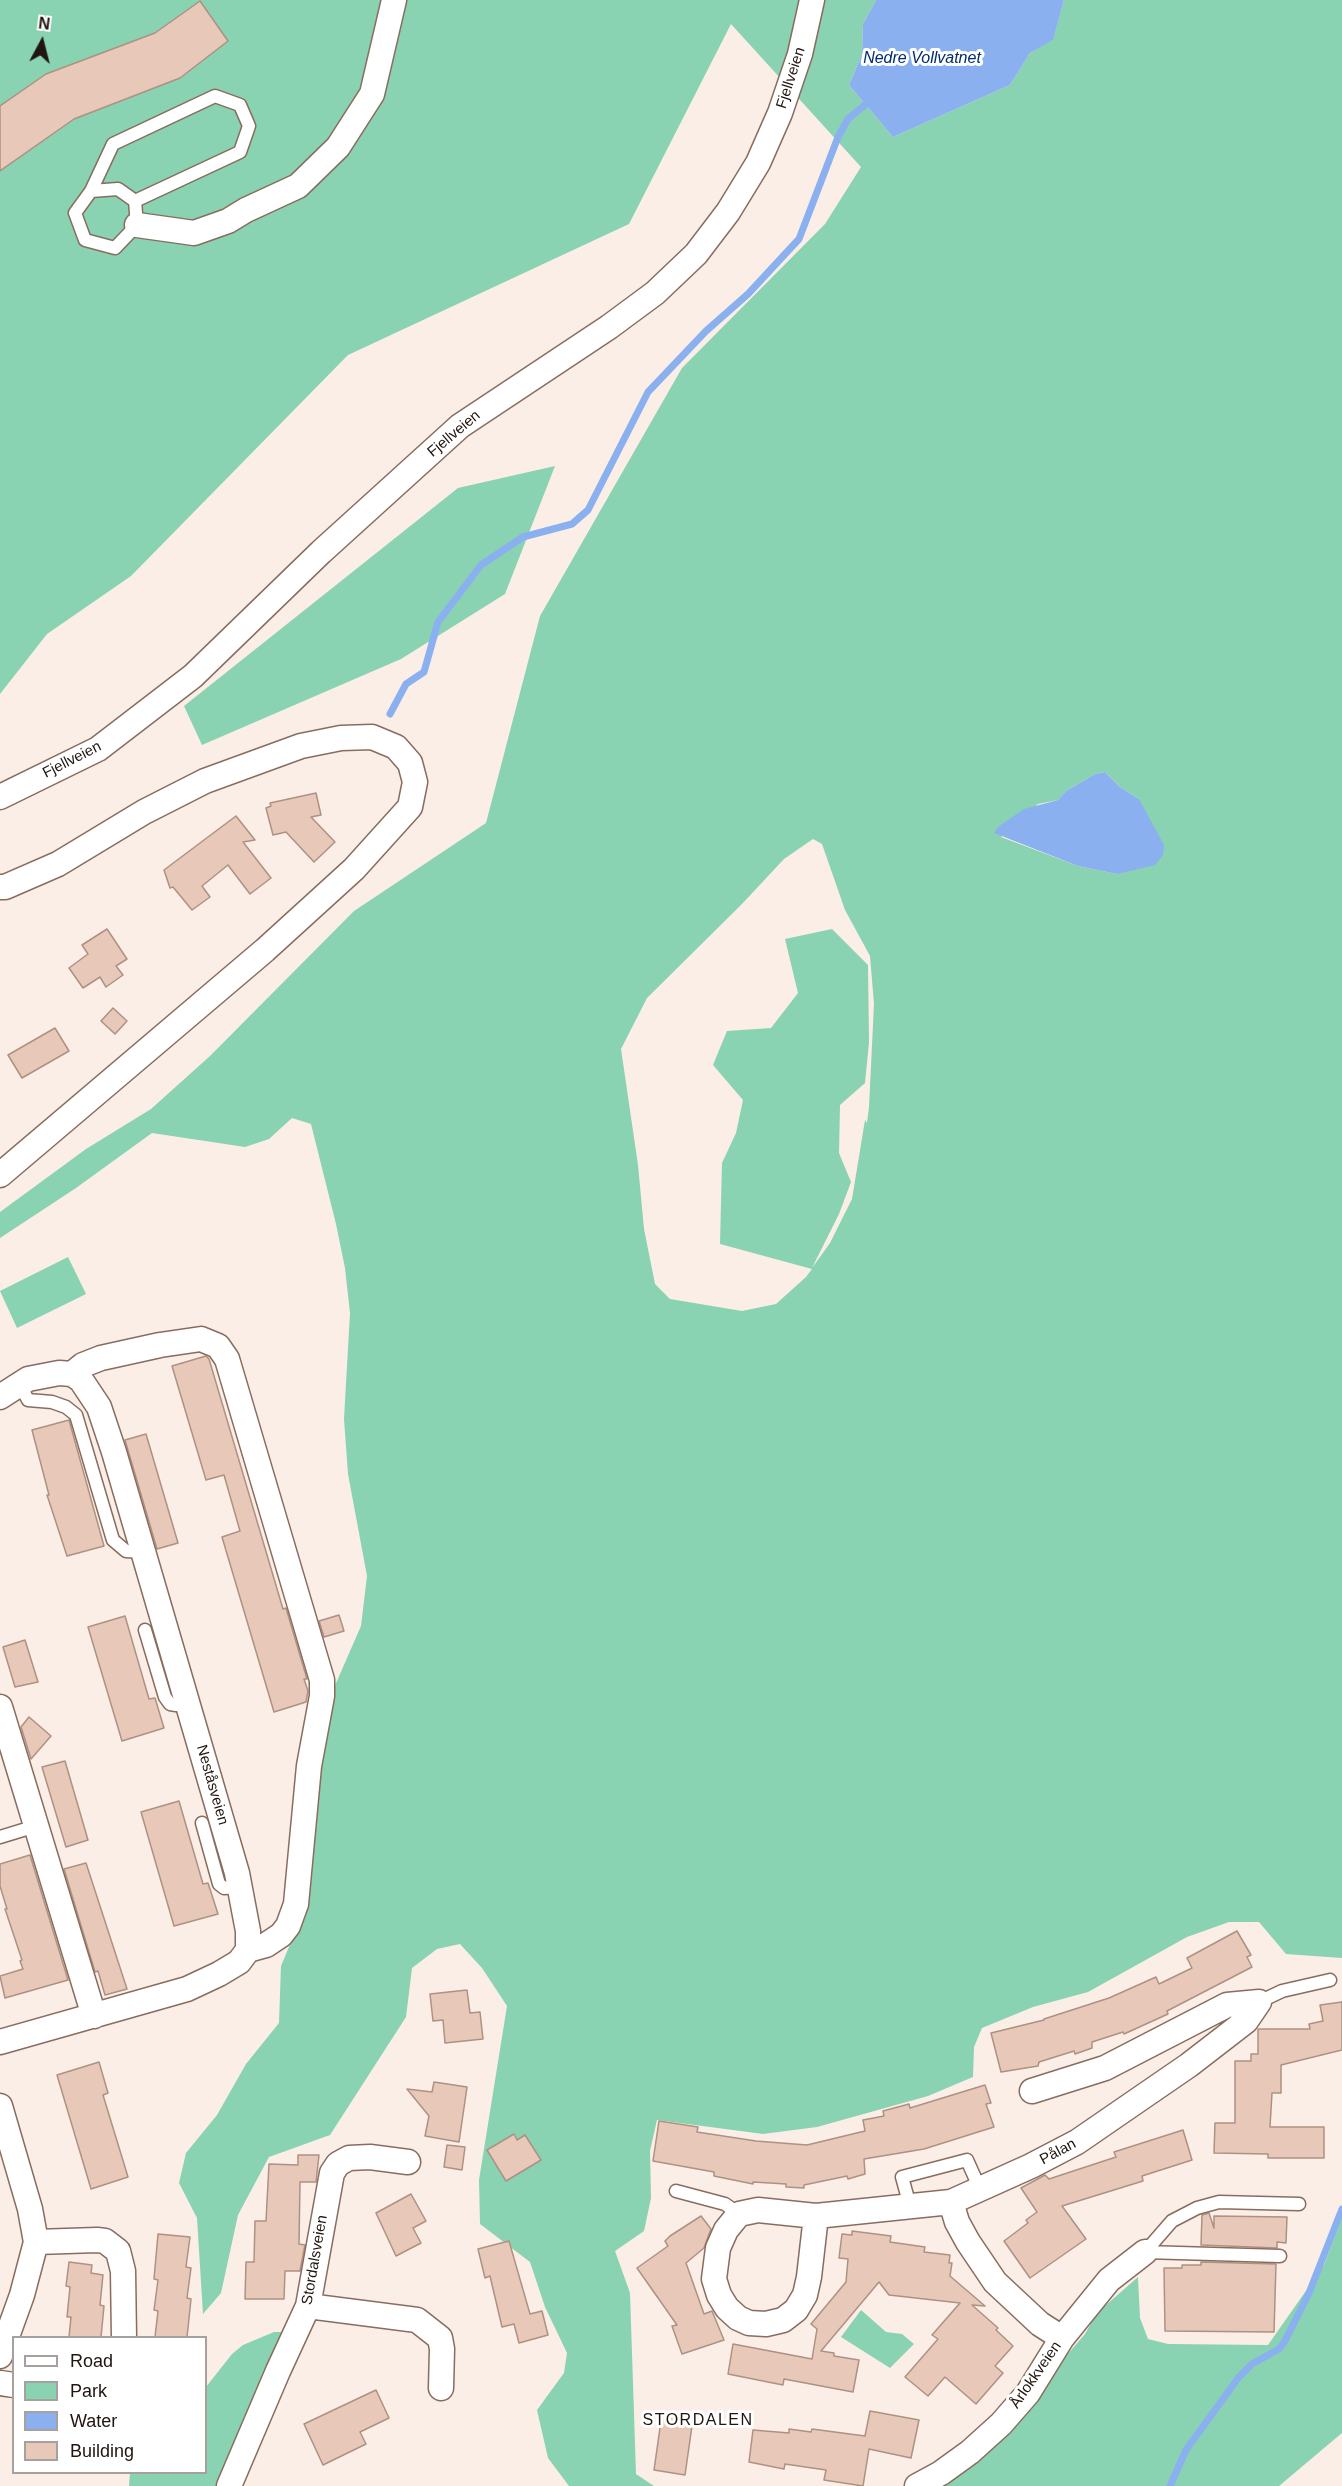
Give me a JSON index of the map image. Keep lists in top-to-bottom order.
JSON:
{
  "streets": {
    "street": [
      "Fjellveien",
      "Neståsveien",
      "Pålan",
      "Stordalsveien",
      "Årlokkveien"
    ]
  },
  "districts": ["STORDALEN"],
  "water": ["Nedre Vollvatnet"],
  "legend": [
    "Road",
    "Park",
    "Water",
    "Building"
  ],
  "north": "top"
}
